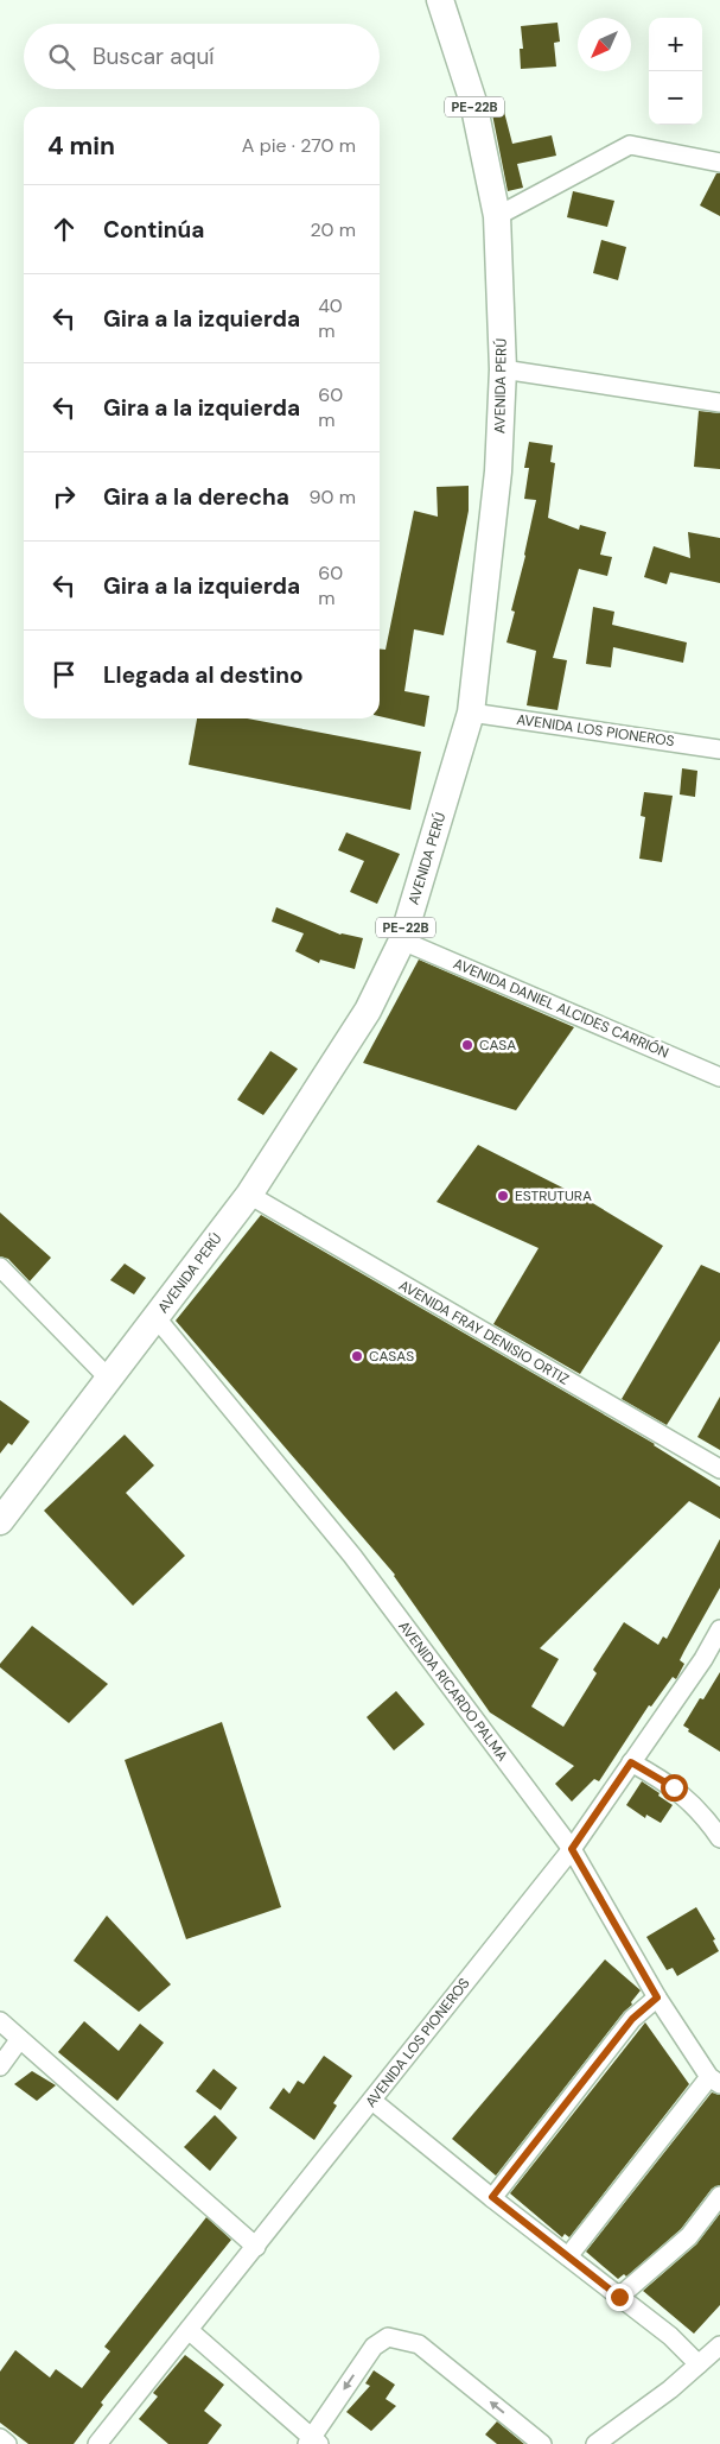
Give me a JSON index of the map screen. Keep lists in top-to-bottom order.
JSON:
{
  "streets": {
    "highway": ["PE-22B", "AVENIDA PERÚ"],
    "street": [
      "AVENIDA LOS PIONEROS",
      "AVENIDA DANIEL ALCIDES CARRIÓN",
      "AVENIDA FRAY DENISIO ORTIZ",
      "AVENIDA RICARDO PALMA"
    ]
  },
  "crossings": [
    ["PE-22B", "AVENIDA PERÚ"],
    ["AVENIDA PERÚ", "AVENIDA LOS PIONEROS"],
    ["AVENIDA PERÚ", "AVENIDA DANIEL ALCIDES CARRIÓN"],
    ["AVENIDA PERÚ", "AVENIDA FRAY DENISIO ORTIZ"],
    ["AVENIDA PERÚ", "AVENIDA RICARDO PALMA"],
    ["AVENIDA LOS PIONEROS", "AVENIDA RICARDO PALMA"]
  ],
  "places": ["CASA", "ESTRUTURA", "CASAS"],
  "north": "bottom left",
  "page": {
    "map_buttons": ["+", "−"],
    "search": "Buscar aquí",
    "heading": ["4 min", "A pie · 270 m"],
    "list": [
      ["Continúa", "20 m"],
      ["Gira a la izquierda", "40 m"],
      ["Gira a la izquierda", "60 m"],
      ["Gira a la derecha", "90 m"],
      ["Gira a la izquierda", "60 m"],
      "Llegada al destino"
    ]
  }
}
